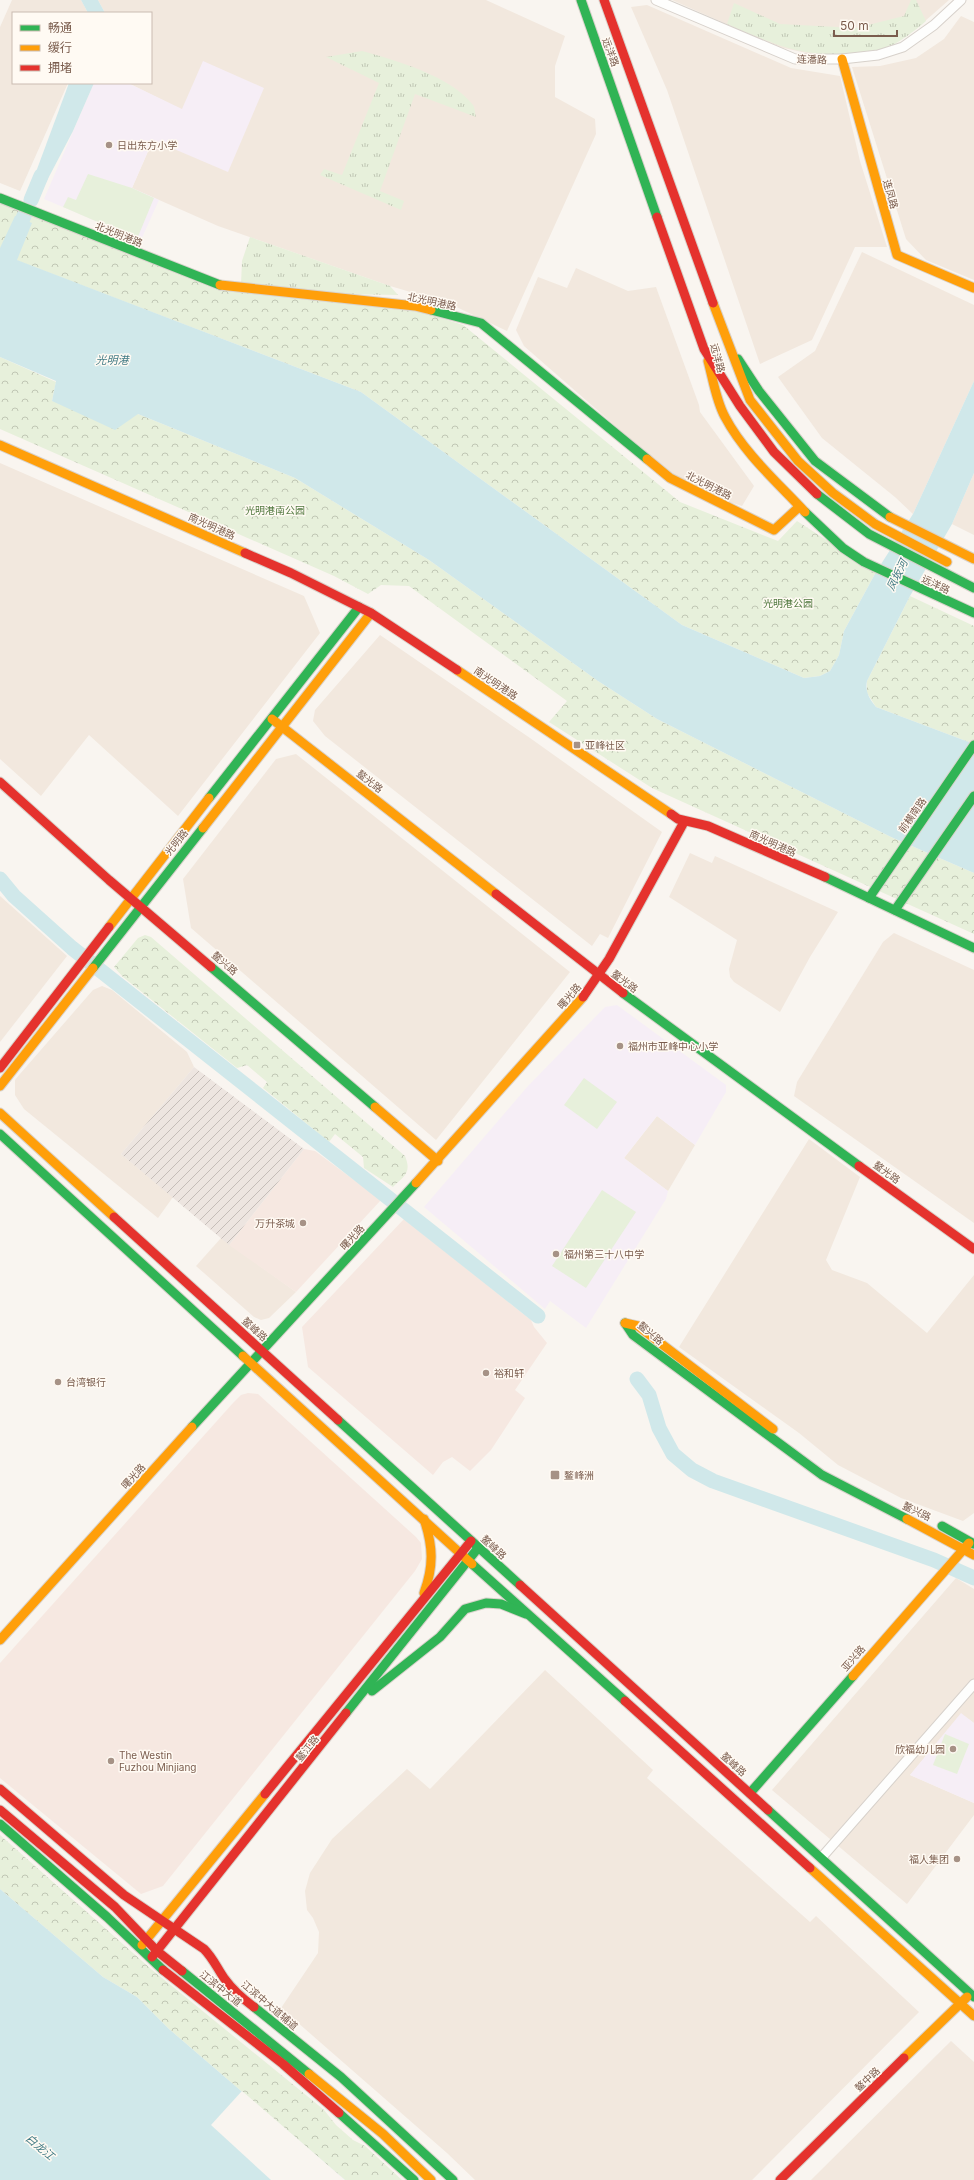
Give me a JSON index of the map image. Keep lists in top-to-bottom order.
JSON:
{
  "streets": {
    "main road": [
      "远洋路",
      "连凤路",
      "北光明港路",
      "南光明港路",
      "鳌光路",
      "前横南路",
      "光明路",
      "鳌兴路",
      "曙光路",
      "鳌峰路",
      "亚兴路",
      "鳌江路",
      "江滨中大道",
      "江滨中大道辅道",
      "鳌中路"
    ],
    "street": ["连潘路"]
  },
  "crossings": [
    ["远洋路", "北光明港路"],
    ["连潘路", "连凤路"],
    ["南光明港路", "前横南路"],
    ["南光明港路", "光明路"],
    ["南光明港路", "曙光路"],
    ["鳌光路", "光明路"],
    ["鳌光路", "曙光路"],
    ["光明路", "鳌兴路"],
    ["鳌兴路", "曙光路"],
    ["鳌兴路", "亚兴路"],
    ["曙光路", "鳌峰路"],
    ["鳌峰路", "亚兴路"],
    ["鳌峰路", "鳌江路"],
    ["鳌峰路", "鳌中路"],
    ["鳌江路", "江滨中大道"],
    ["鳌江路", "江滨中大道辅道"]
  ],
  "water": ["光明港", "凤坂河", "白龙江"],
  "parks": ["光明港南公园", "光明港公园"],
  "places": {
    "other": [
      "日出东方小学",
      "福州市亚峰中心小学",
      "万升茶城",
      "福州第三十八中学",
      "裕和轩",
      "台湾银行",
      "欣福幼儿园",
      "The Westin Fuzhou Minjiang",
      "福人集团"
    ],
    "transit": ["亚峰社区", "鳌峰洲"]
  },
  "legend": ["畅通", "缓行", "拥堵"],
  "scale_bar": "50 m"
}
